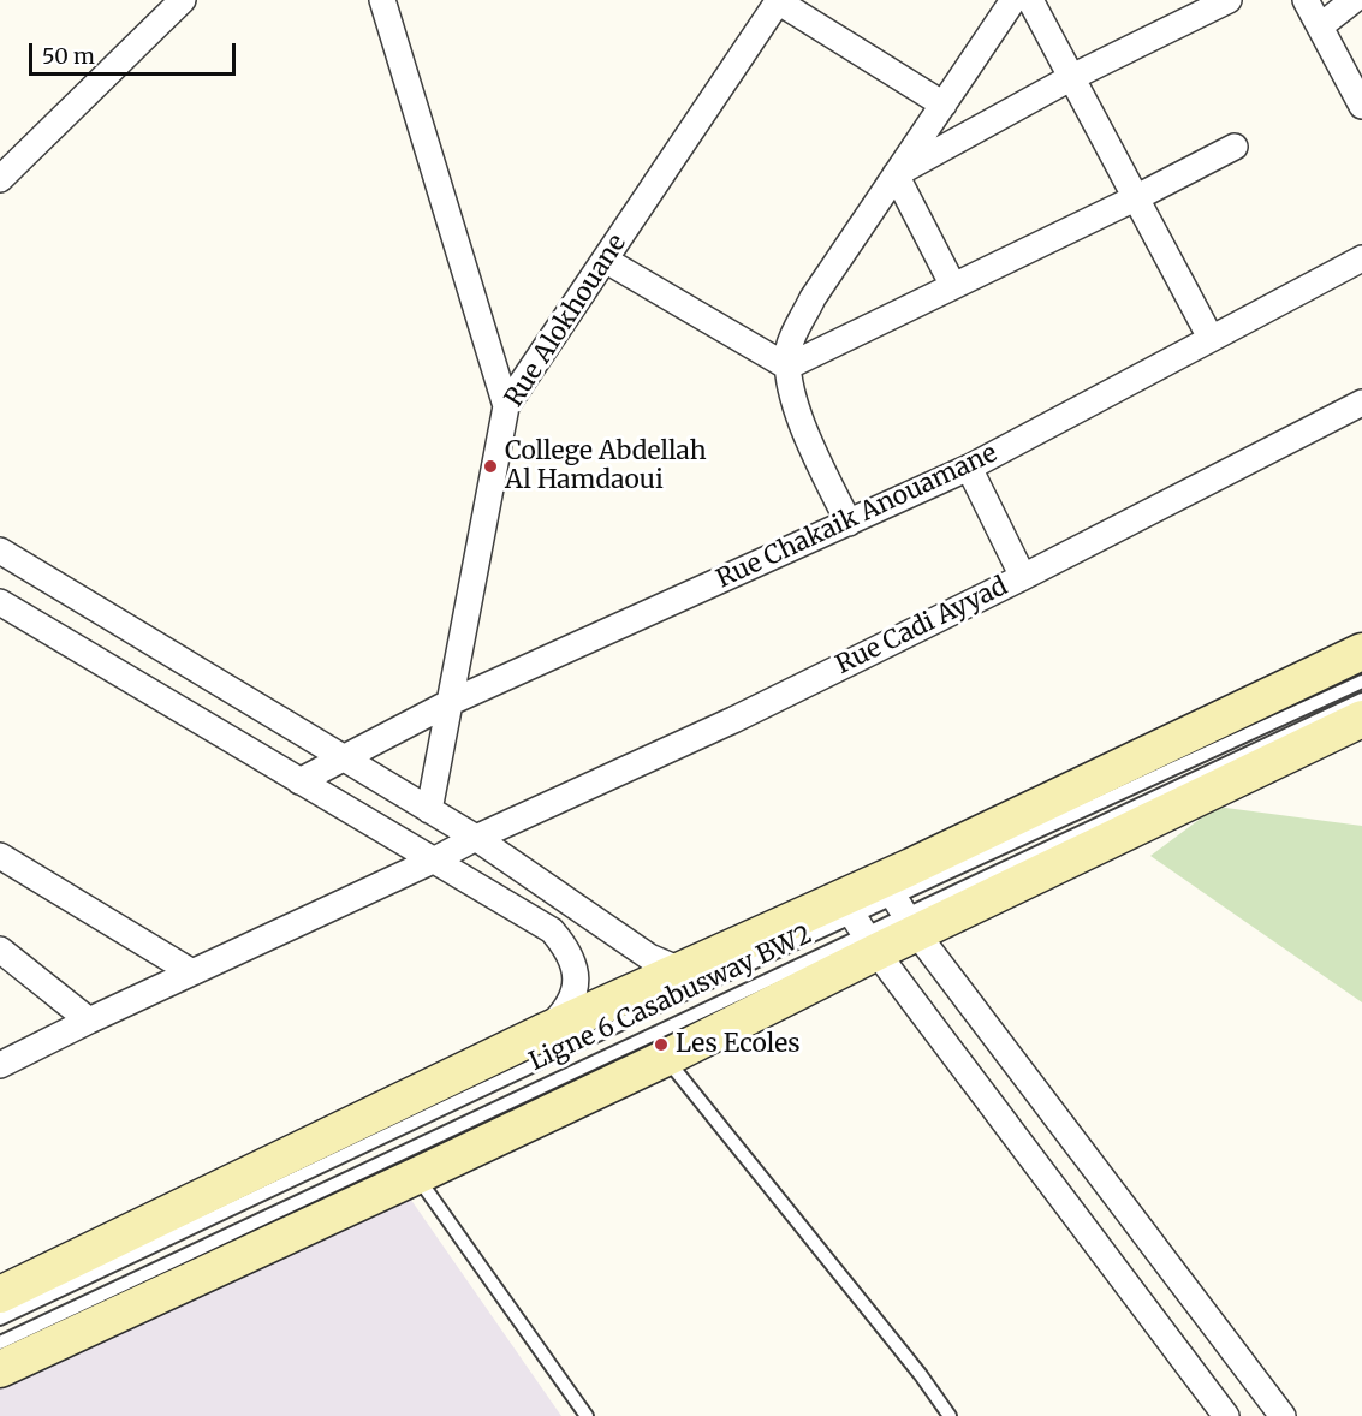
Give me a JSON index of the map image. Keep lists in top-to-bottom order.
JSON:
{
  "streets": {
    "street": ["Rue Alokhouane", "Rue Chakaik Anouamane", "Rue Cadi Ayyad"],
    "lane": ["Ligne 6 Casabusway BW2"]
  },
  "crossings": [
    ["Rue Alokhouane", "Rue Chakaik Anouamane"]
  ],
  "places": ["College Abdellah Al Hamdaoui", "Les Ecoles"],
  "scale_bar": "50 m"
}
